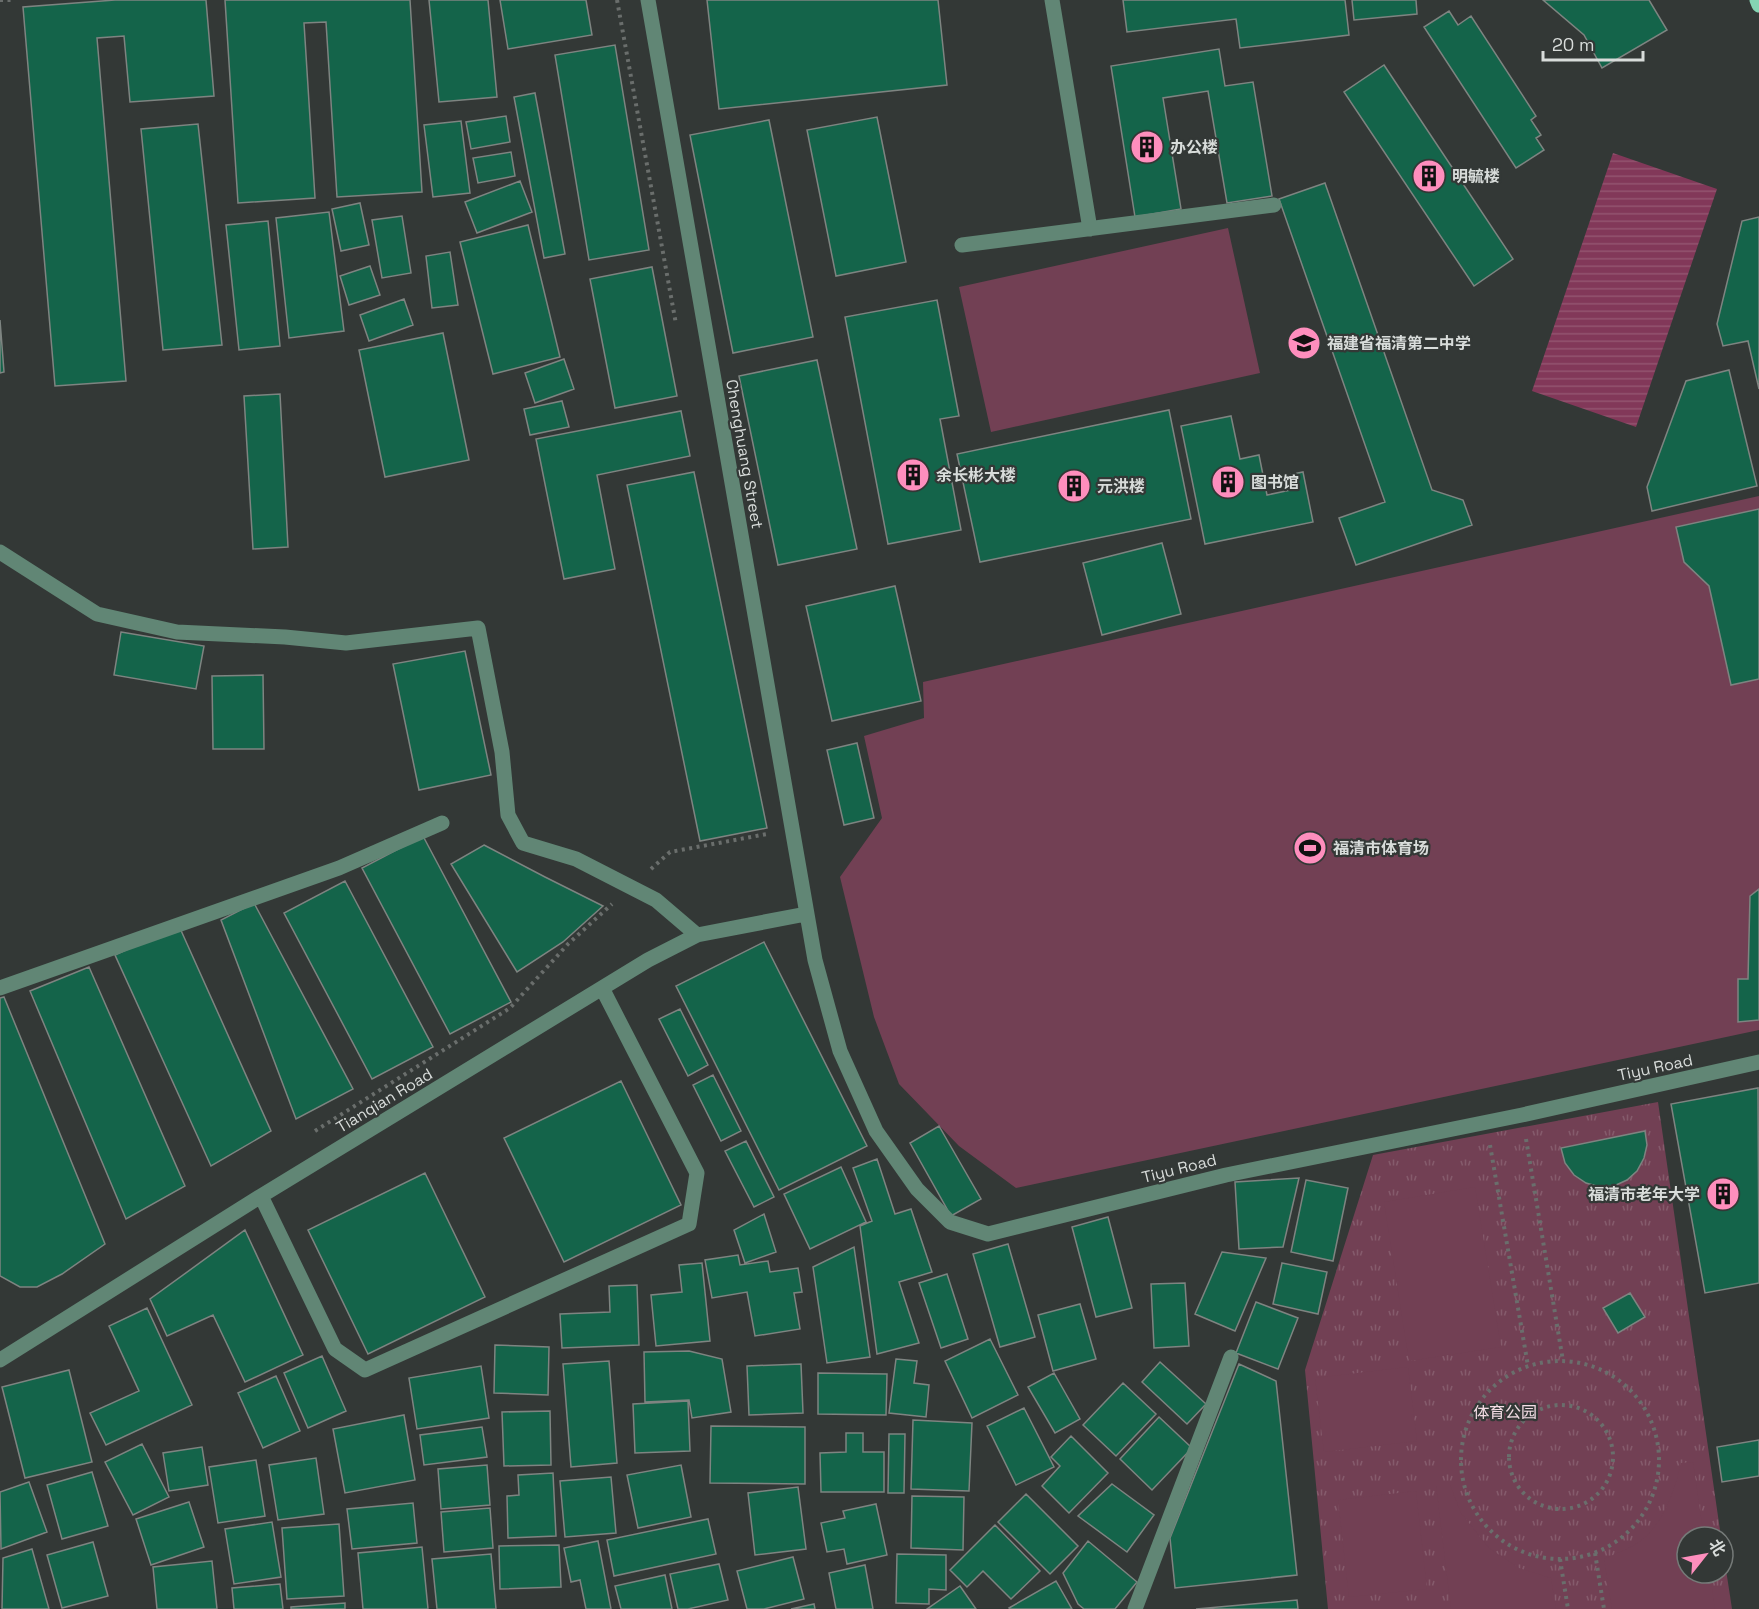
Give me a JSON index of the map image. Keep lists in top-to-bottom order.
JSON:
{
  "streets": {
    "street": ["Chenghuang Street", "Tiyu Road", "Tianqian Road"]
  },
  "crossings": [
    ["Chenghuang Street", "Tiyu Road"],
    ["Chenghuang Street", "Tianqian Road"],
    ["Tiyu Road", "Tianqian Road"]
  ],
  "parks": ["体育公园"],
  "places": {
    "building": [
      "办公楼",
      "明毓楼",
      "余长彬大楼",
      "图书馆",
      "元洪楼",
      "福清市老年大学"
    ],
    "school or university": ["福建省福清第二中学"],
    "sports": ["福清市体育场"]
  },
  "scale_bar": "20 m",
  "north": "top right"
}
